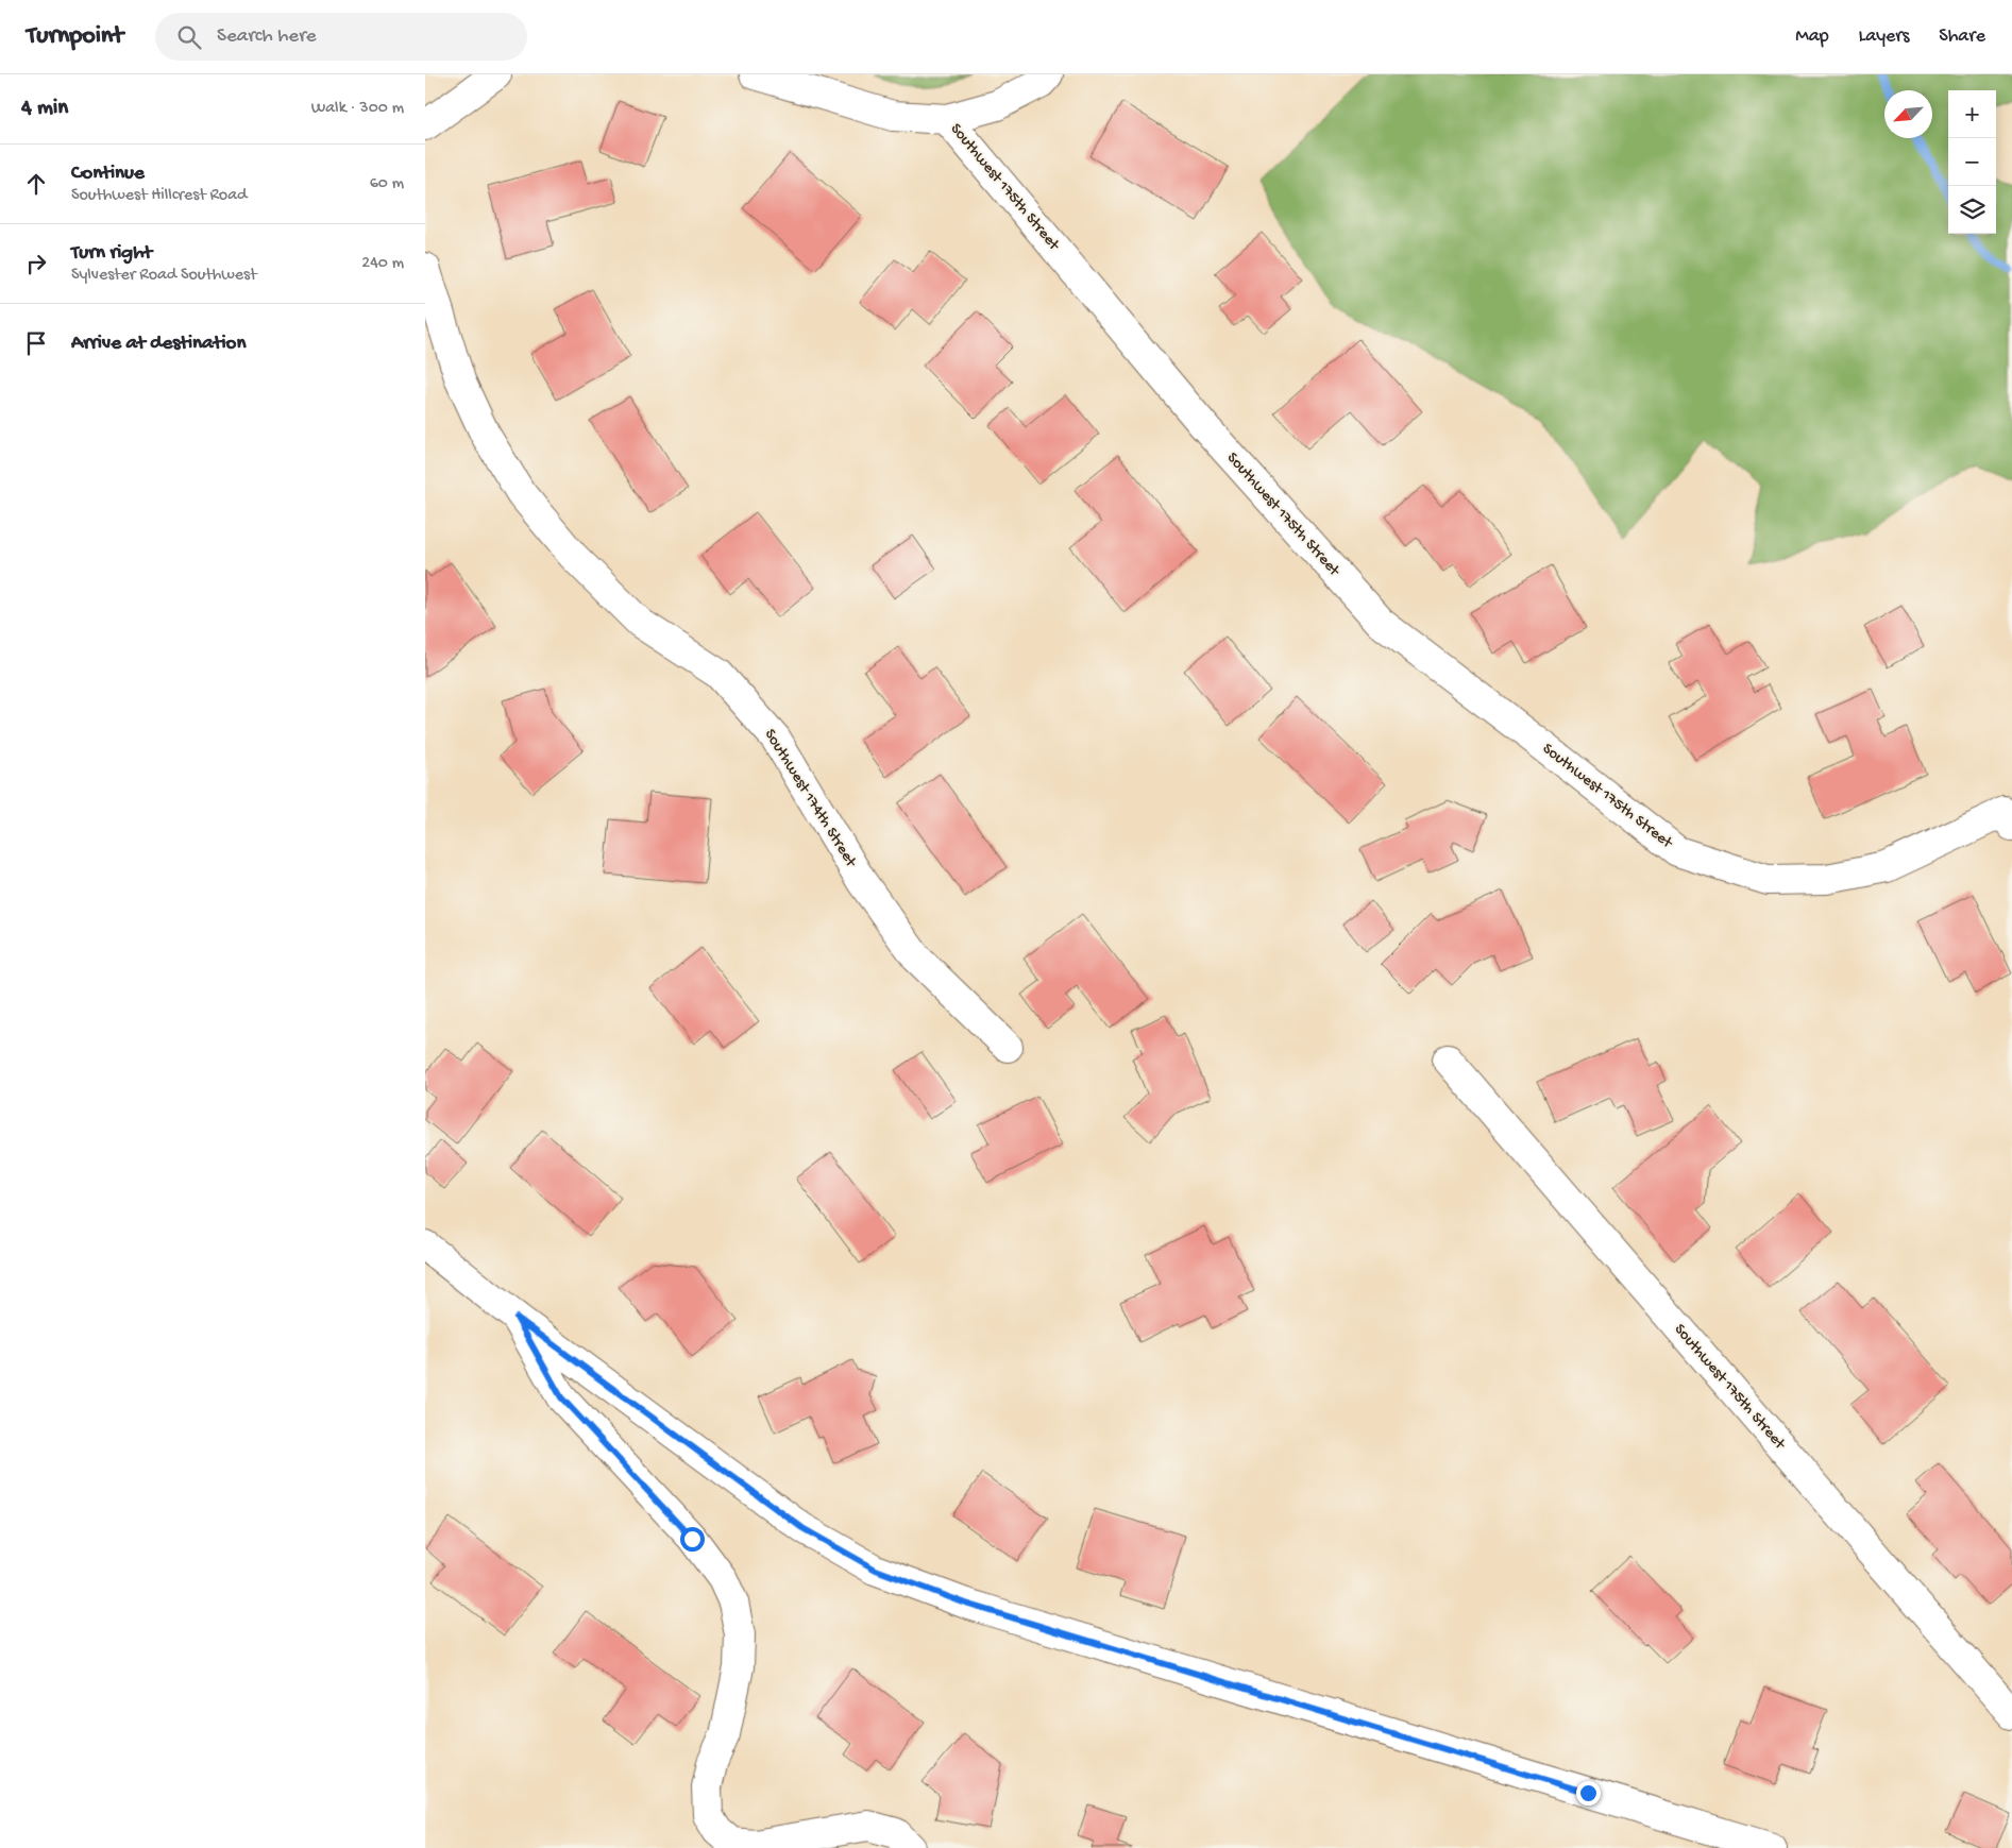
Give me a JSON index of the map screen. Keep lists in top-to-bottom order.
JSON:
{
  "streets": {
    "street": ["Southwest 175th Street", "Southwest 174th Street"]
  },
  "north": "bottom left",
  "page": {
    "header": "Turnpoint",
    "search": "Search here",
    "nav": ["Map", "Layers", "Share"],
    "heading": ["4 min", "Walk · 300 m"],
    "map_buttons": ["+", "−"],
    "list": [
      ["Continue", "Southwest Hillcrest Road", "60 m"],
      ["Turn right", "Sylvester Road Southwest", "240 m"],
      "Arrive at destination"
    ]
  }
}
